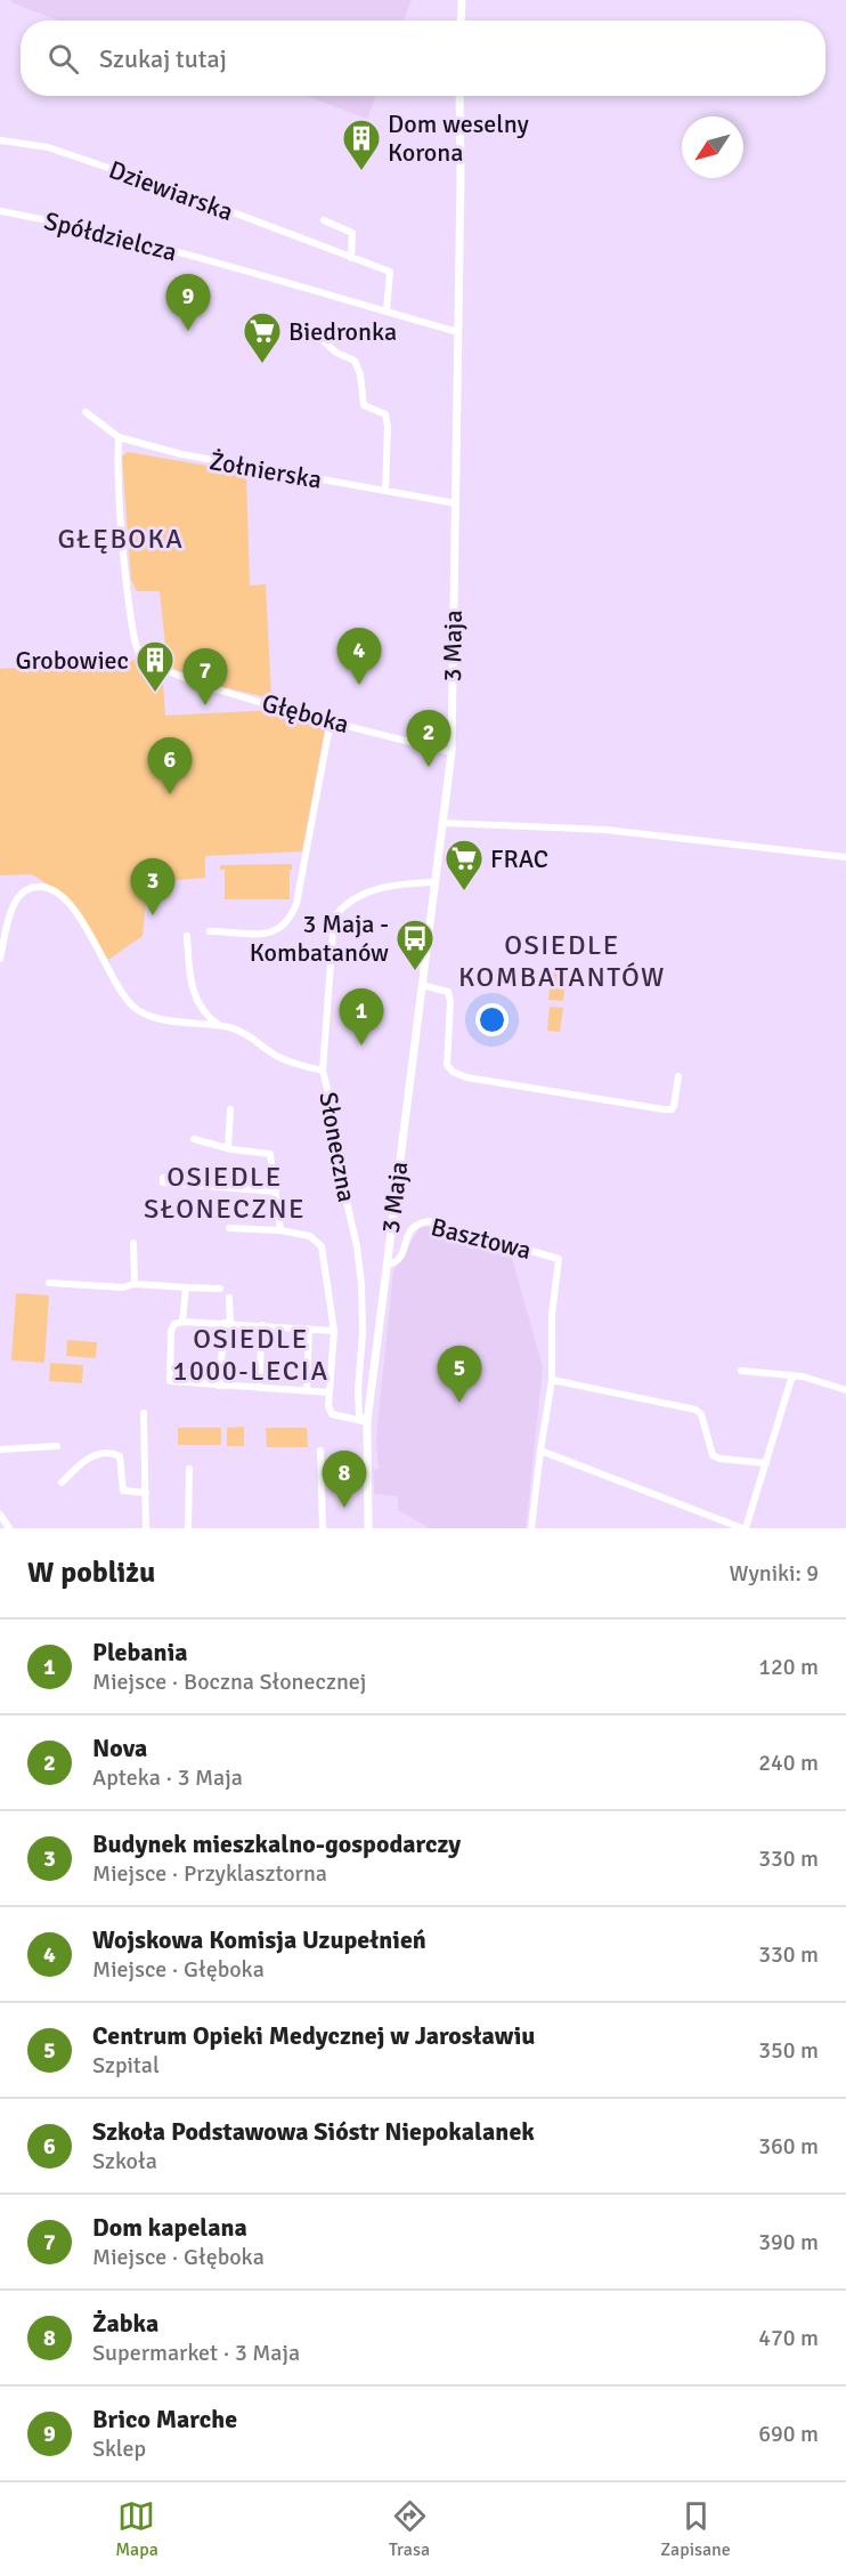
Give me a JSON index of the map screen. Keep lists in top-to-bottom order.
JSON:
{
  "streets": {
    "street": [
      "Dziewiarska",
      "Spółdzielcza",
      "Żołnierska",
      "3 Maja",
      "Głęboka",
      "Słoneczna",
      "Basztowa"
    ]
  },
  "crossings": [
    ["Dziewiarska", "Spółdzielcza"],
    ["Spółdzielcza", "3 Maja"],
    ["Żołnierska", "3 Maja"],
    ["Żołnierska", "Głęboka"],
    ["3 Maja", "Głęboka"],
    ["3 Maja", "Słoneczna"],
    ["3 Maja", "Basztowa"]
  ],
  "districts": [
    "GŁĘBOKA",
    "OSIEDLE KOMBATANTÓW",
    "OSIEDLE SŁONECZNE",
    "OSIEDLE 1000-LECIA"
  ],
  "places": {
    "building": ["Dom weselny Korona", "Grobowiec"],
    "supermarket": ["Biedronka", "FRAC"],
    "bus stop": ["3 Maja - Kombatanów"]
  },
  "north": "bottom left",
  "page": {
    "search": "Szukaj tutaj",
    "pins": [
      "9",
      "4",
      "7",
      "2",
      "6",
      "3",
      "1",
      "5",
      "8"
    ],
    "heading": ["W pobliżu", "Wyniki: 9"],
    "list": [
      {
        "mark": "1",
        "name": "Plebania",
        "note": "Miejsce · Boczna Słonecznej",
        "value": "120 m"
      },
      {
        "mark": "2",
        "name": "Nova",
        "note": "Apteka · 3 Maja",
        "value": "240 m"
      },
      {
        "mark": "3",
        "name": "Budynek mieszkalno-gospodarczy",
        "note": "Miejsce · Przyklasztorna",
        "value": "330 m"
      },
      {
        "mark": "4",
        "name": "Wojskowa Komisja Uzupełnień",
        "note": "Miejsce · Głęboka",
        "value": "330 m"
      },
      {
        "mark": "5",
        "name": "Centrum Opieki Medycznej w Jarosławiu",
        "note": "Szpital",
        "value": "350 m"
      },
      {
        "mark": "6",
        "name": "Szkoła Podstawowa Sióstr Niepokalanek",
        "note": "Szkoła",
        "value": "360 m"
      },
      {
        "mark": "7",
        "name": "Dom kapelana",
        "note": "Miejsce · Głęboka",
        "value": "390 m"
      },
      {
        "mark": "8",
        "name": "Żabka",
        "note": "Supermarket · 3 Maja",
        "value": "470 m"
      },
      {
        "mark": "9",
        "name": "Brico Marche",
        "note": "Sklep",
        "value": "690 m"
      }
    ],
    "nav": ["Mapa", "Trasa", "Zapisane"]
  }
}
